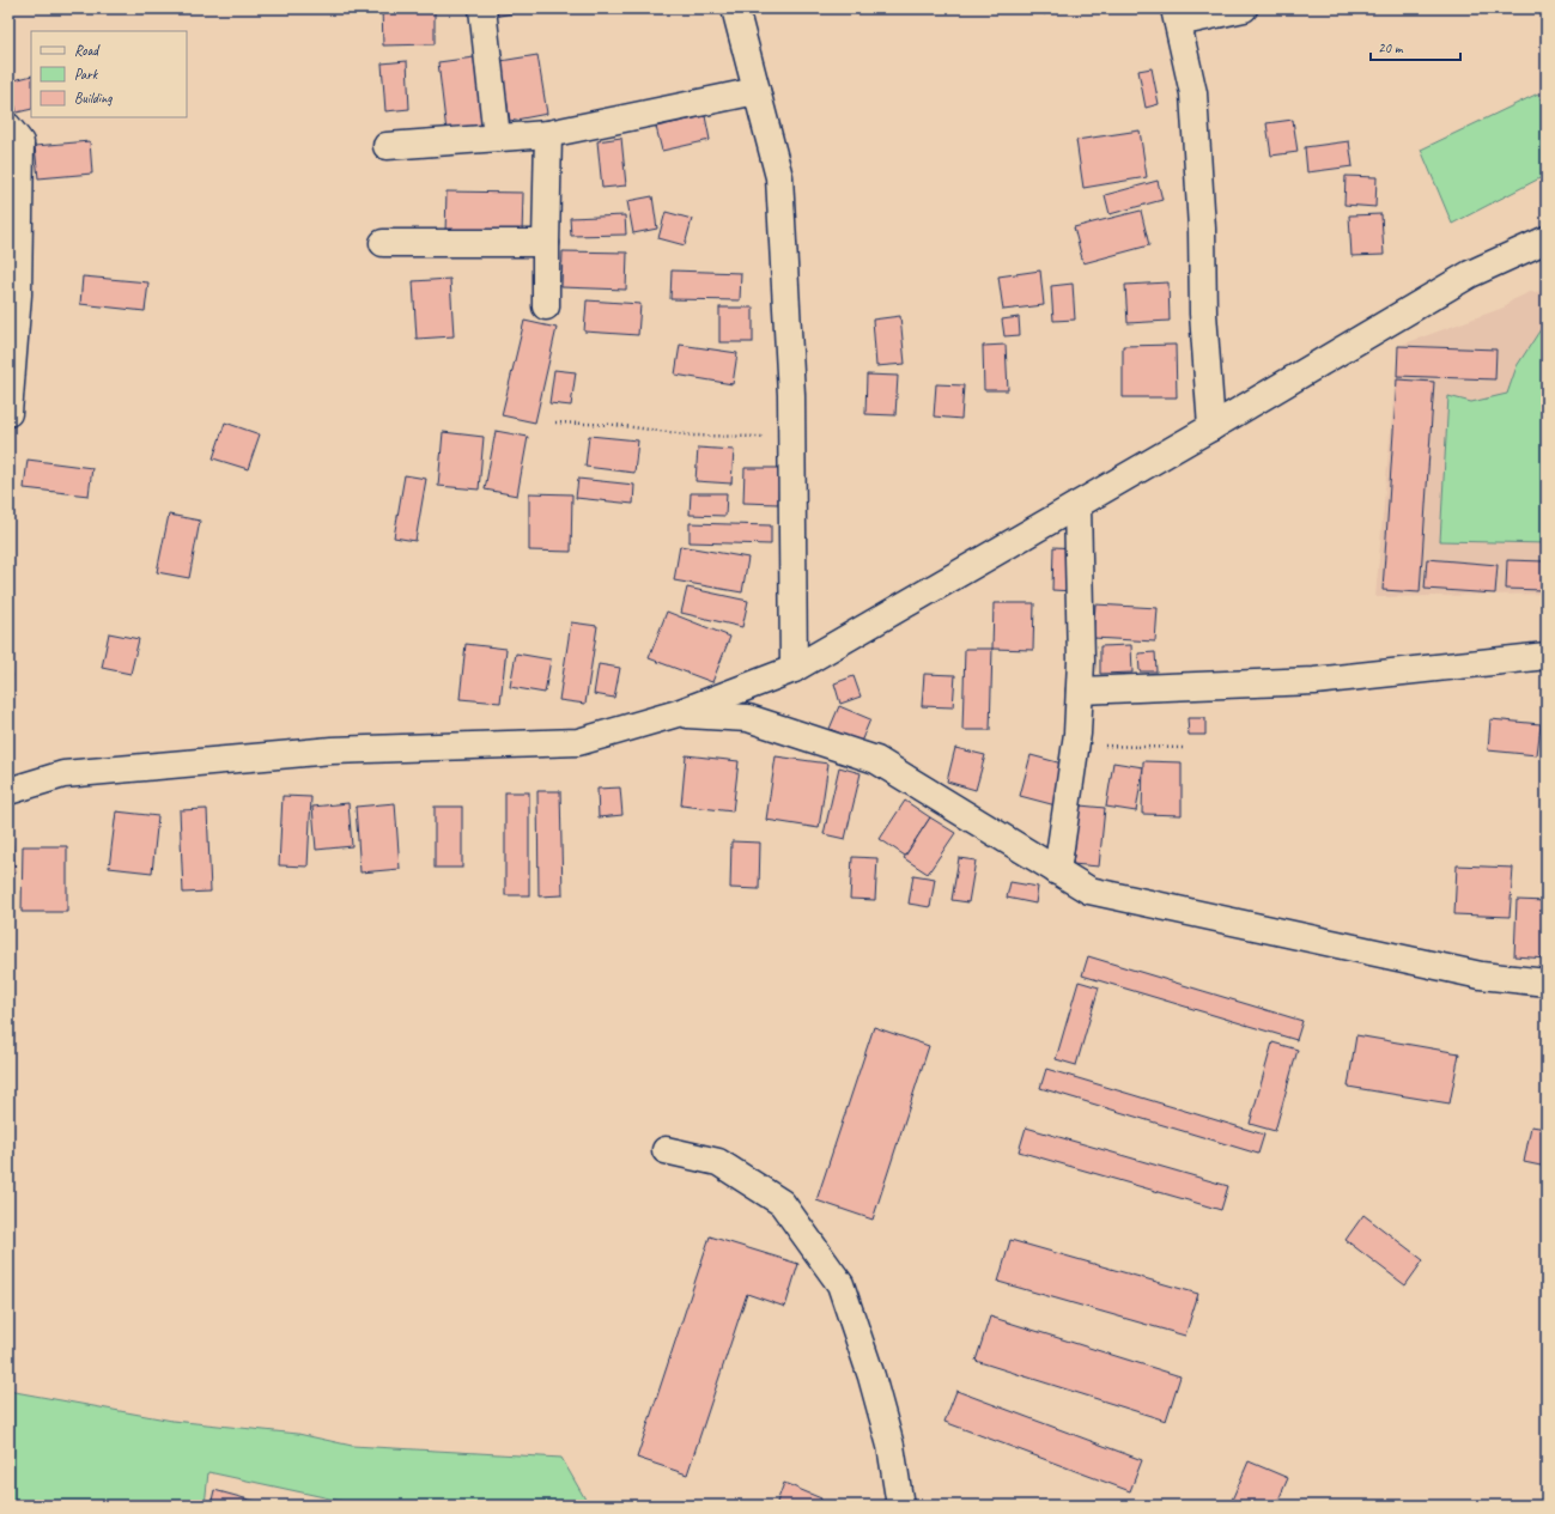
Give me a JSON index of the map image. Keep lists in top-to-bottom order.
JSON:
{
  "legend": ["Road", "Park", "Building"],
  "scale_bar": "20 m"
}
